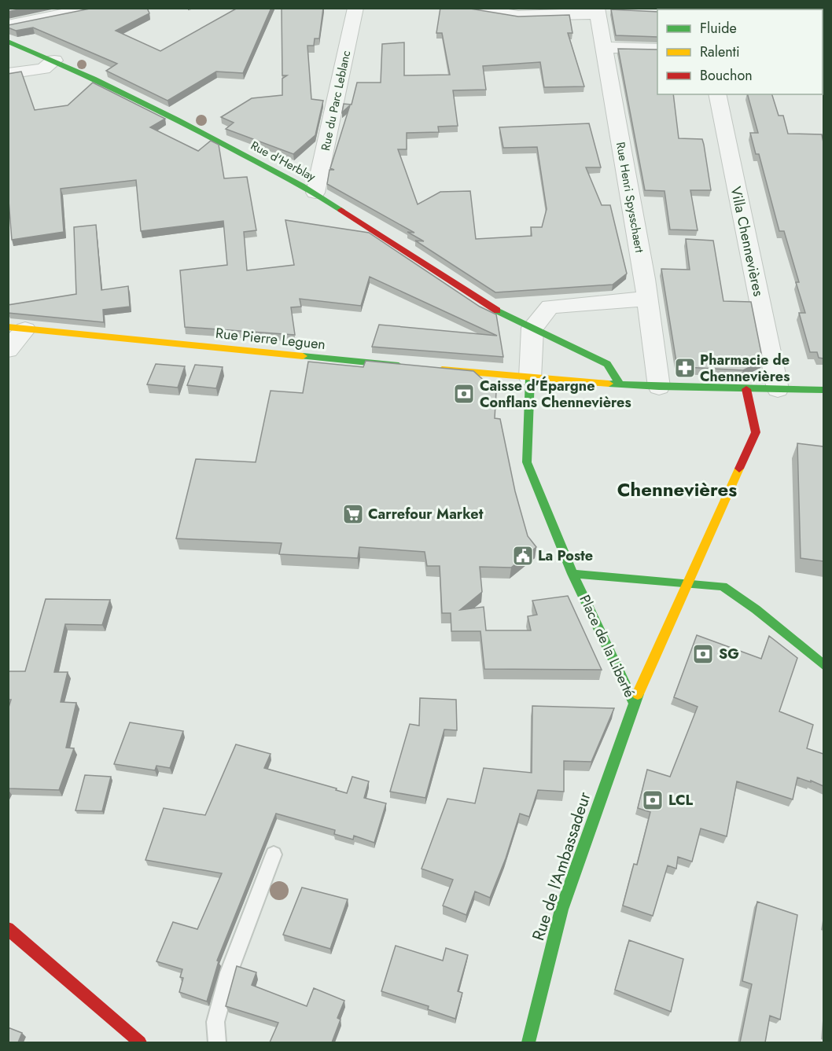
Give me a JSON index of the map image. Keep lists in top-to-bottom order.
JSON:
{
  "streets": {
    "main road": [
      "Rue d'Herblay",
      "Rue Pierre Leguen",
      "Place de la Liberté",
      "Rue de l'Ambassadeur"
    ],
    "street": ["Rue du Parc Leblanc", "Rue Henri Spysschaert", "Villa Chennevières"]
  },
  "crossings": [
    ["Rue du Parc Leblanc", "Rue d'Herblay"],
    ["Rue d'Herblay", "Place de la Liberté"],
    ["Place de la Liberté", "Rue de l'Ambassadeur"]
  ],
  "districts": ["Chennevières"],
  "places": {
    "pharmacy": ["Pharmacie de Chennevières"],
    "bank": ["Caisse d'Épargne Conflans Chennevières", "SG", "LCL"],
    "supermarket": ["Carrefour Market"],
    "public building": ["La Poste"]
  },
  "legend": ["Fluide", "Ralenti", "Bouchon"]
}
